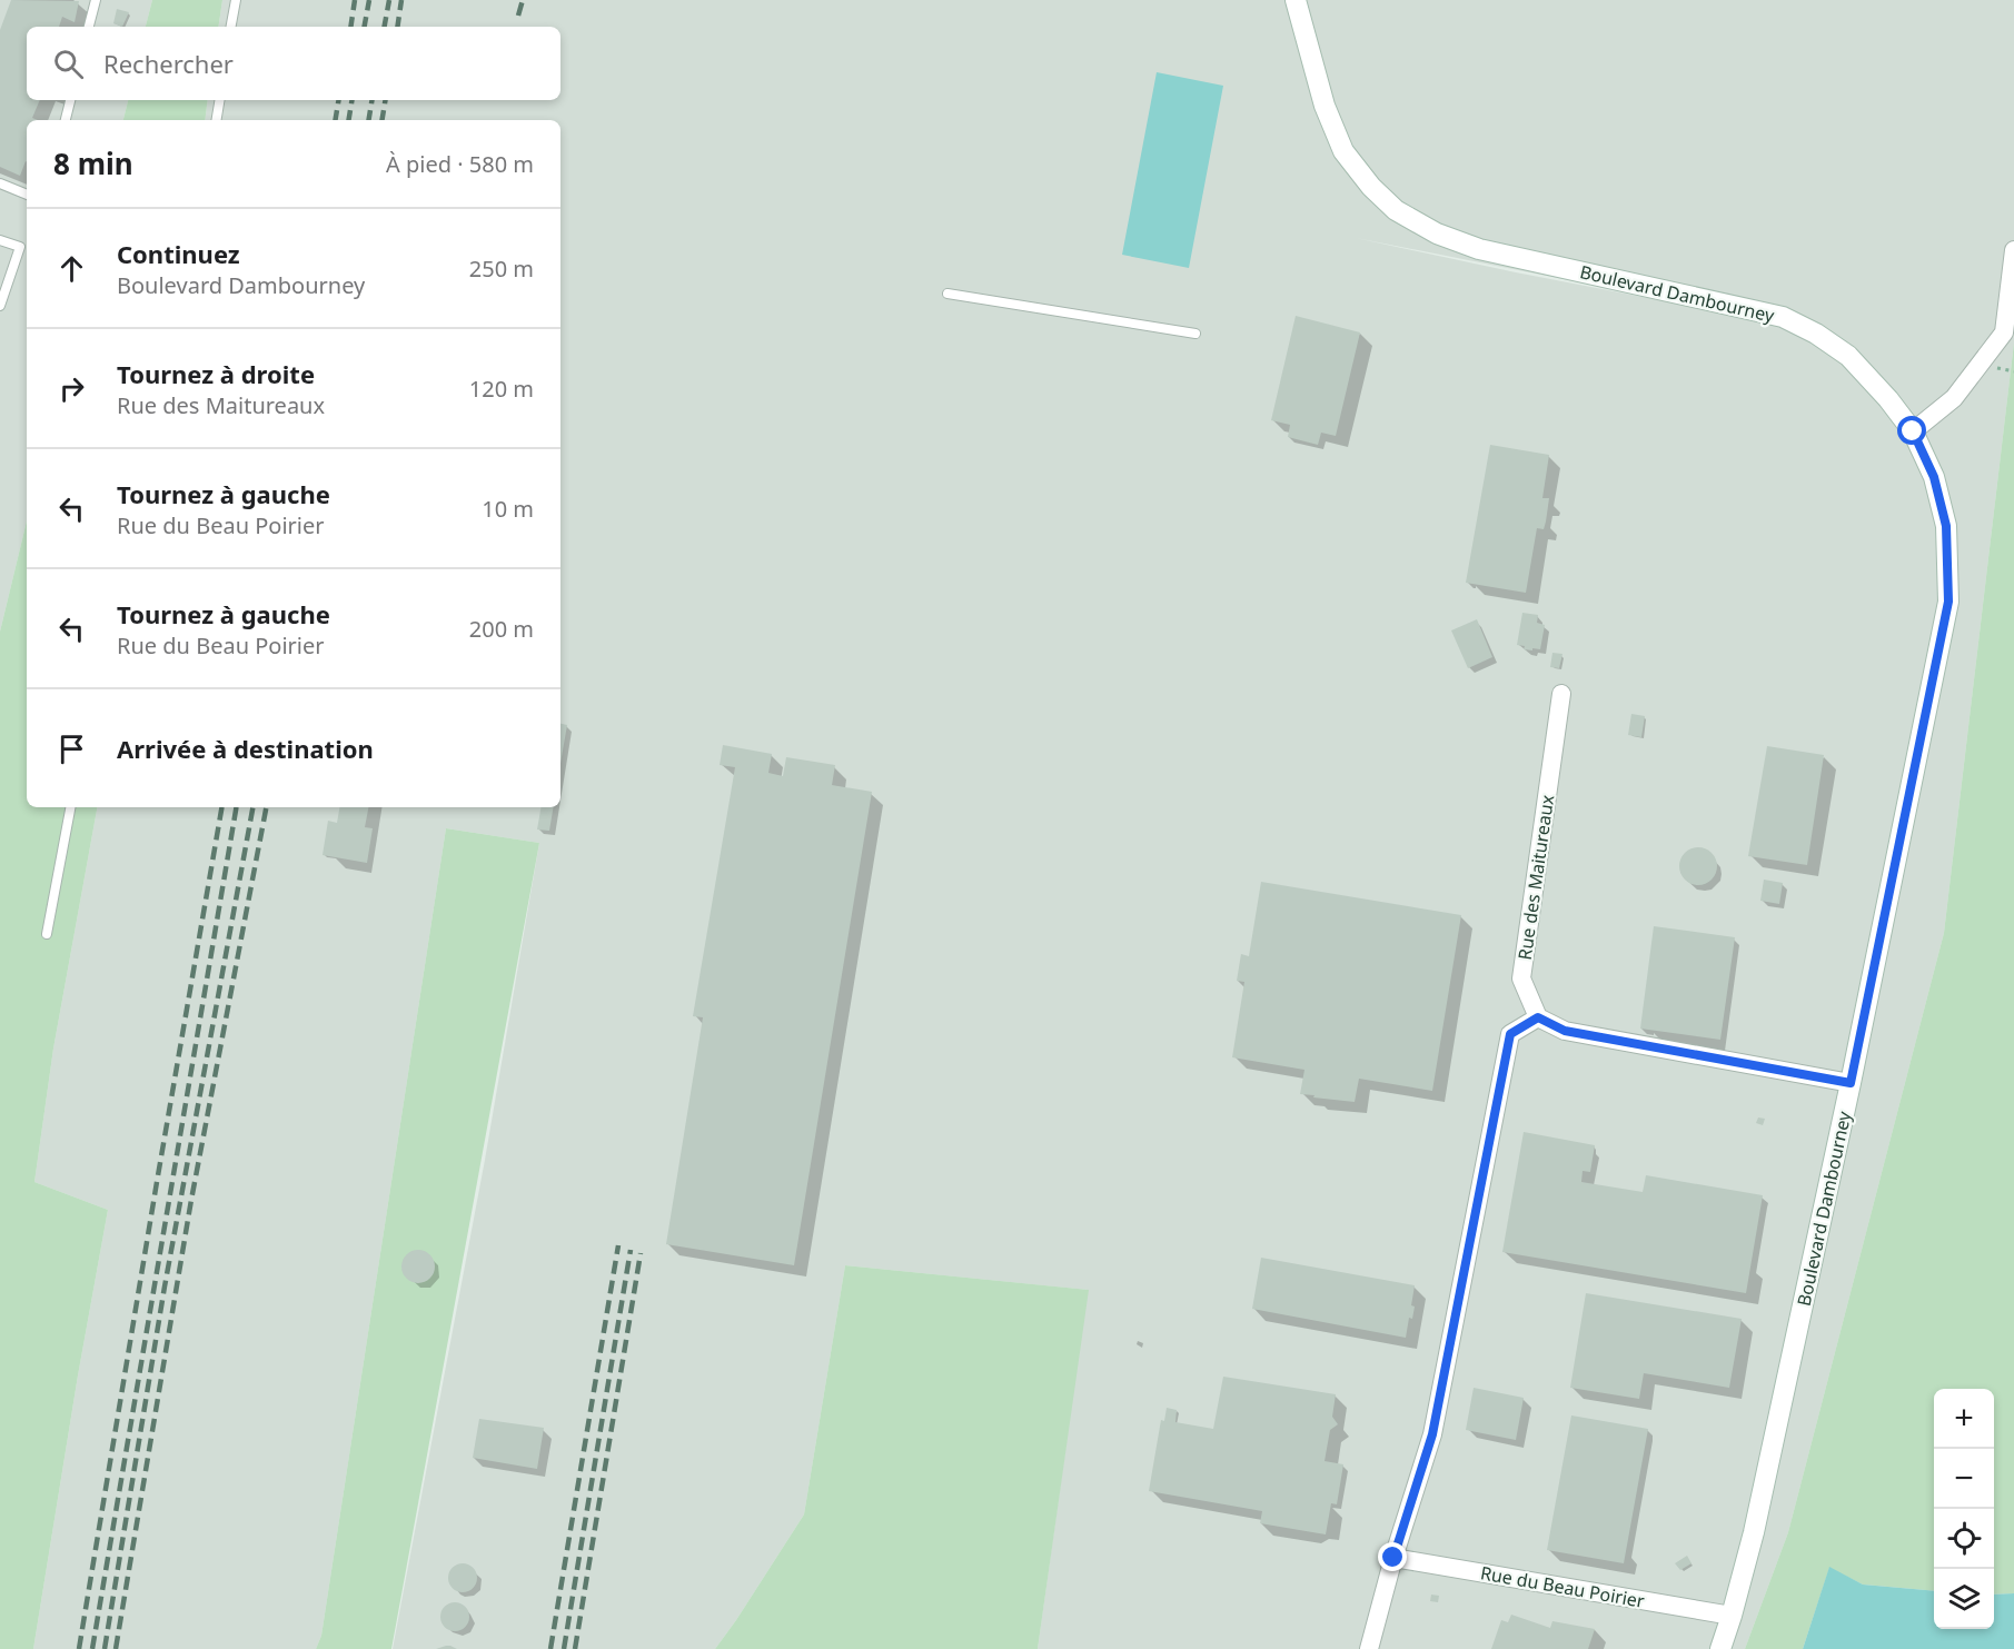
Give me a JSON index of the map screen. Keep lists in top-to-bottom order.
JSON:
{
  "streets": {
    "street": ["Boulevard Dambourney", "Rue des Maitureaux", "Rue du Beau Poirier"]
  },
  "crossings": [
    ["Boulevard Dambourney", "Rue du Beau Poirier"]
  ],
  "page": {
    "search": "Rechercher",
    "heading": ["8 min", "À pied · 580 m"],
    "list": [
      ["Continuez", "Boulevard Dambourney", "250 m"],
      ["Tournez à droite", "Rue des Maitureaux", "120 m"],
      ["Tournez à gauche", "Rue du Beau Poirier", "10 m"],
      ["Tournez à gauche", "Rue du Beau Poirier", "200 m"],
      "Arrivée à destination"
    ],
    "map_buttons": ["+", "−"]
  }
}
